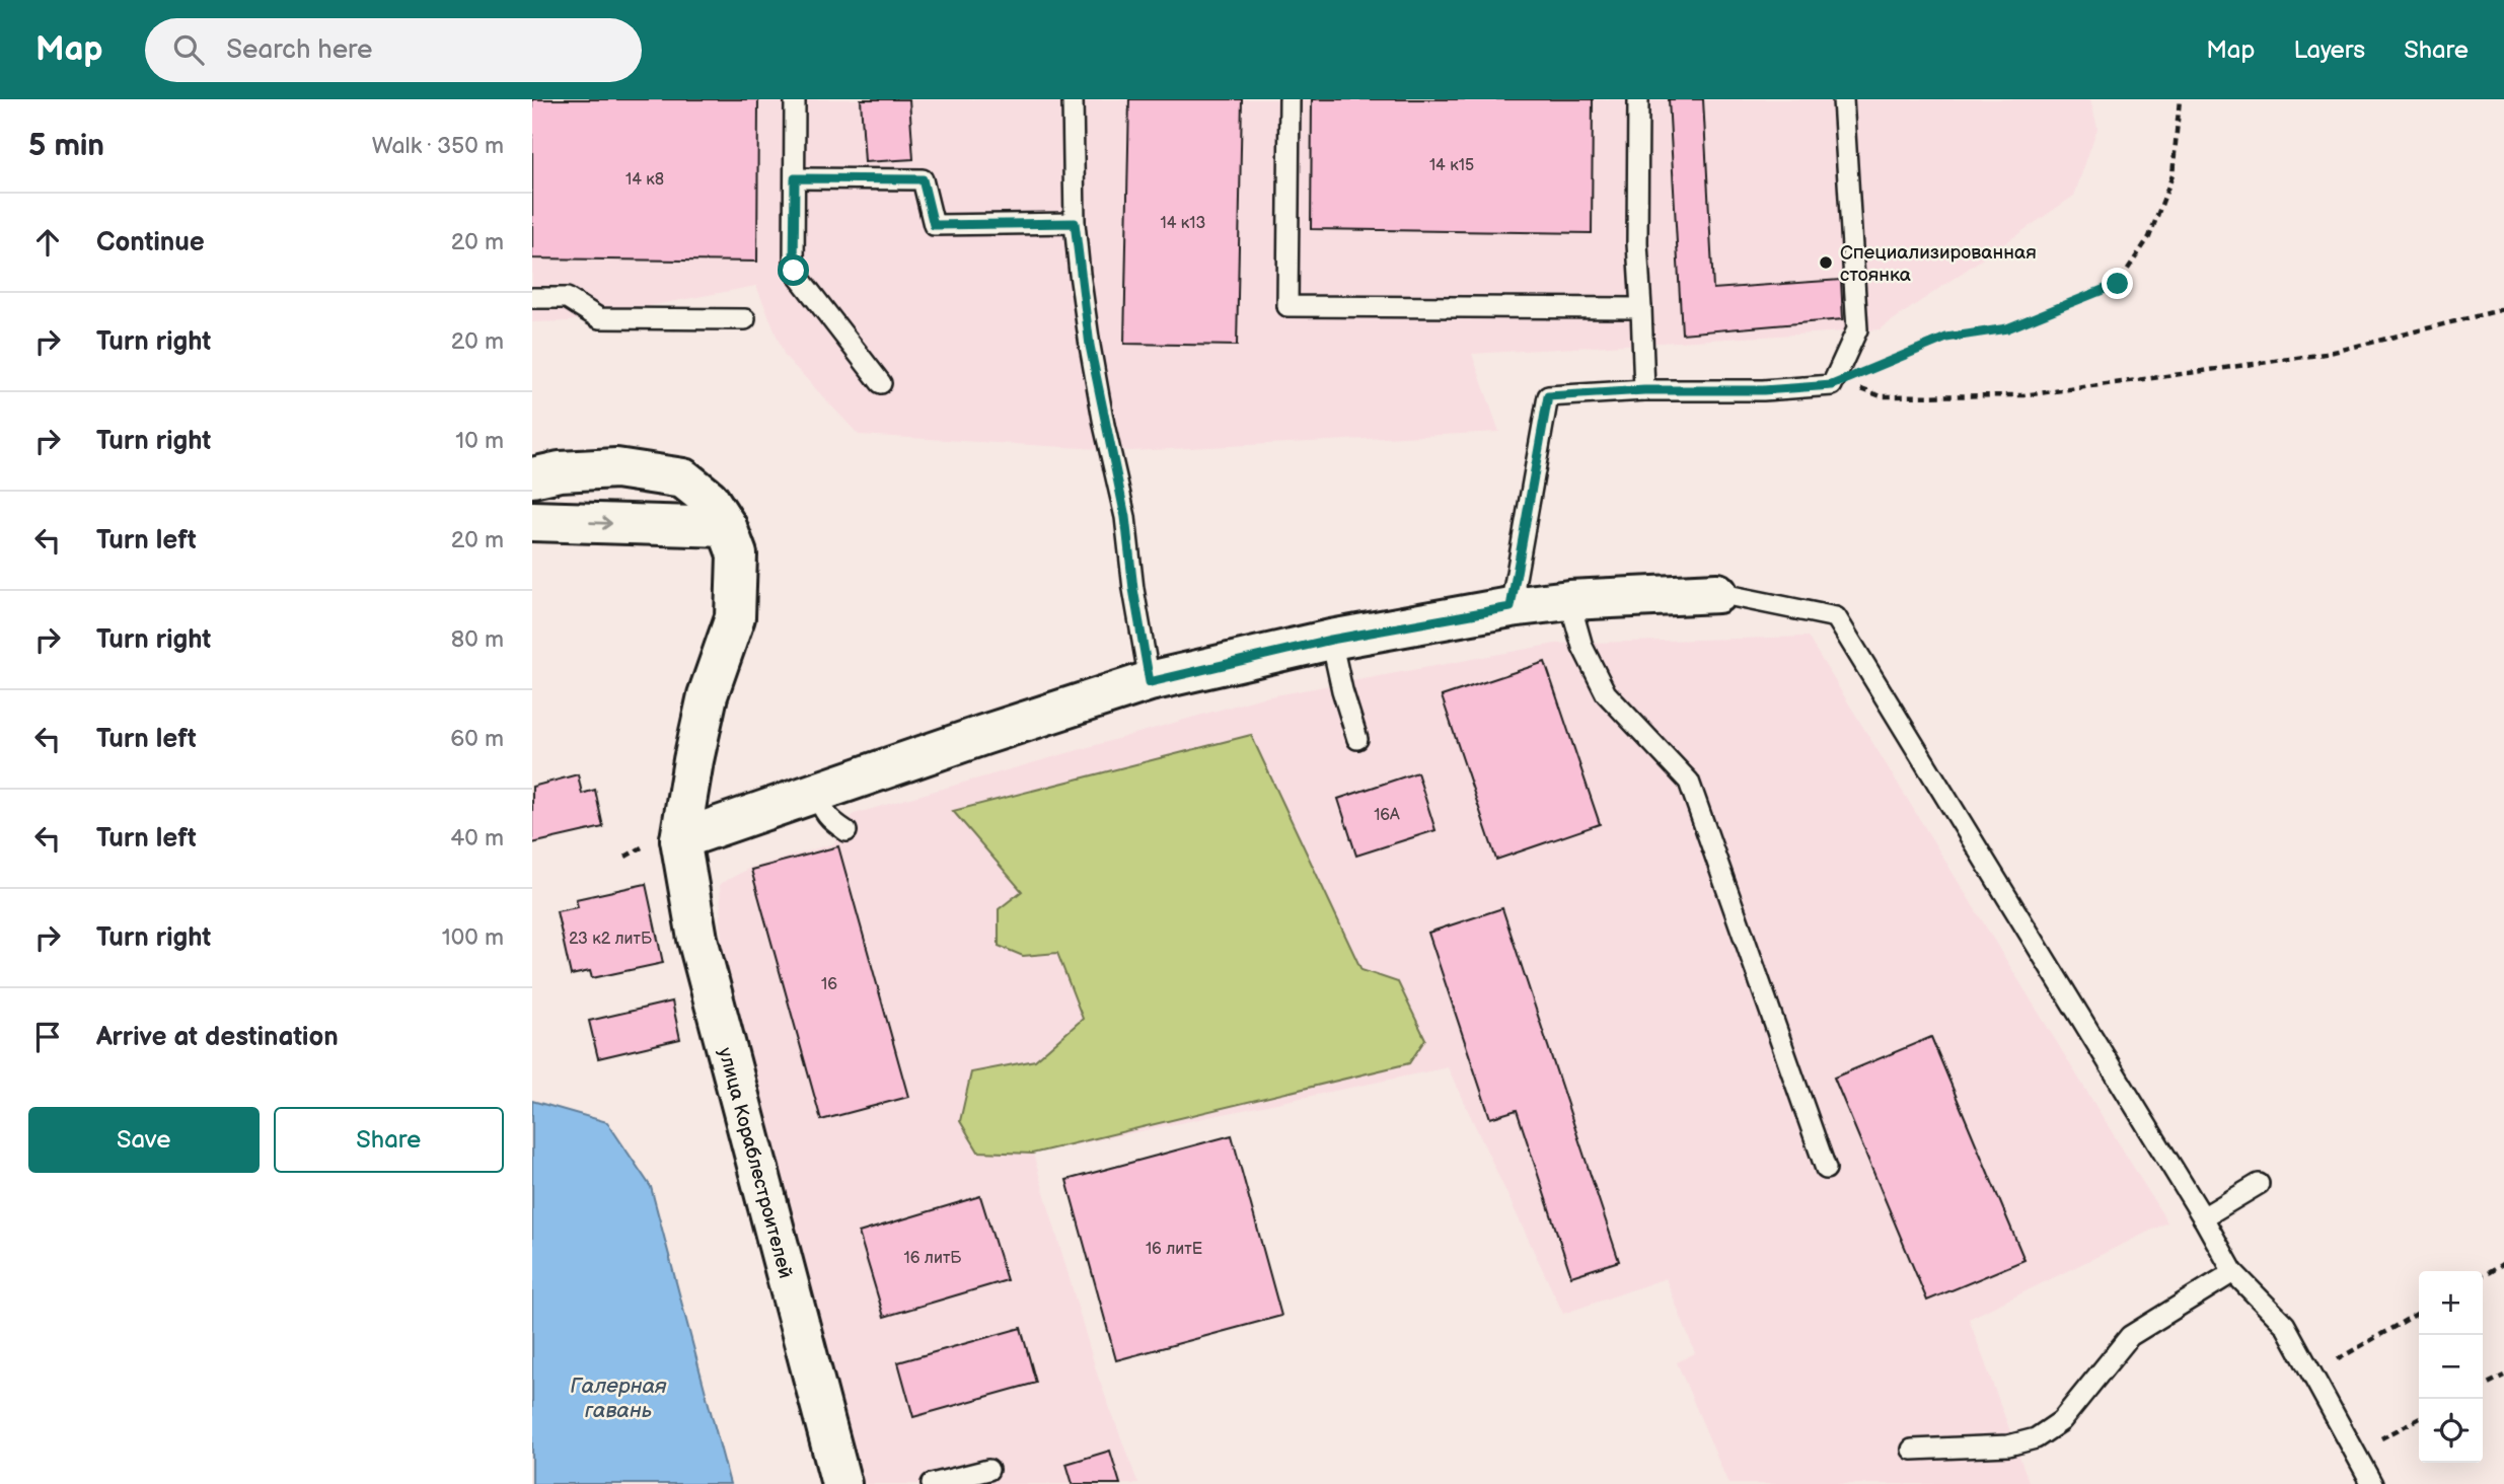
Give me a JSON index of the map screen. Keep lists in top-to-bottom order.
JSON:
{
  "streets": {
    "street": ["улица Кораблестроителей"]
  },
  "water": ["Галерная гавань"],
  "places": ["Специализированная стоянка"],
  "house_numbers": [
    "14 к15",
    "14 к8",
    "14 к13",
    "16А",
    "23 к2 литБ",
    "16",
    "16 литЕ",
    "16 литБ"
  ],
  "page": {
    "header": "Map",
    "search": "Search here",
    "nav": ["Map", "Layers", "Share"],
    "heading": ["5 min", "Walk · 350 m"],
    "list": [
      ["Continue", "20 m"],
      ["Turn right", "20 m"],
      ["Turn right", "10 m"],
      ["Turn left", "20 m"],
      ["Turn right", "80 m"],
      ["Turn left", "60 m"],
      ["Turn left", "40 m"],
      ["Turn right", "100 m"],
      "Arrive at destination"
    ],
    "buttons": ["Save", "Share"],
    "map_buttons": ["+", "−"]
  }
}
